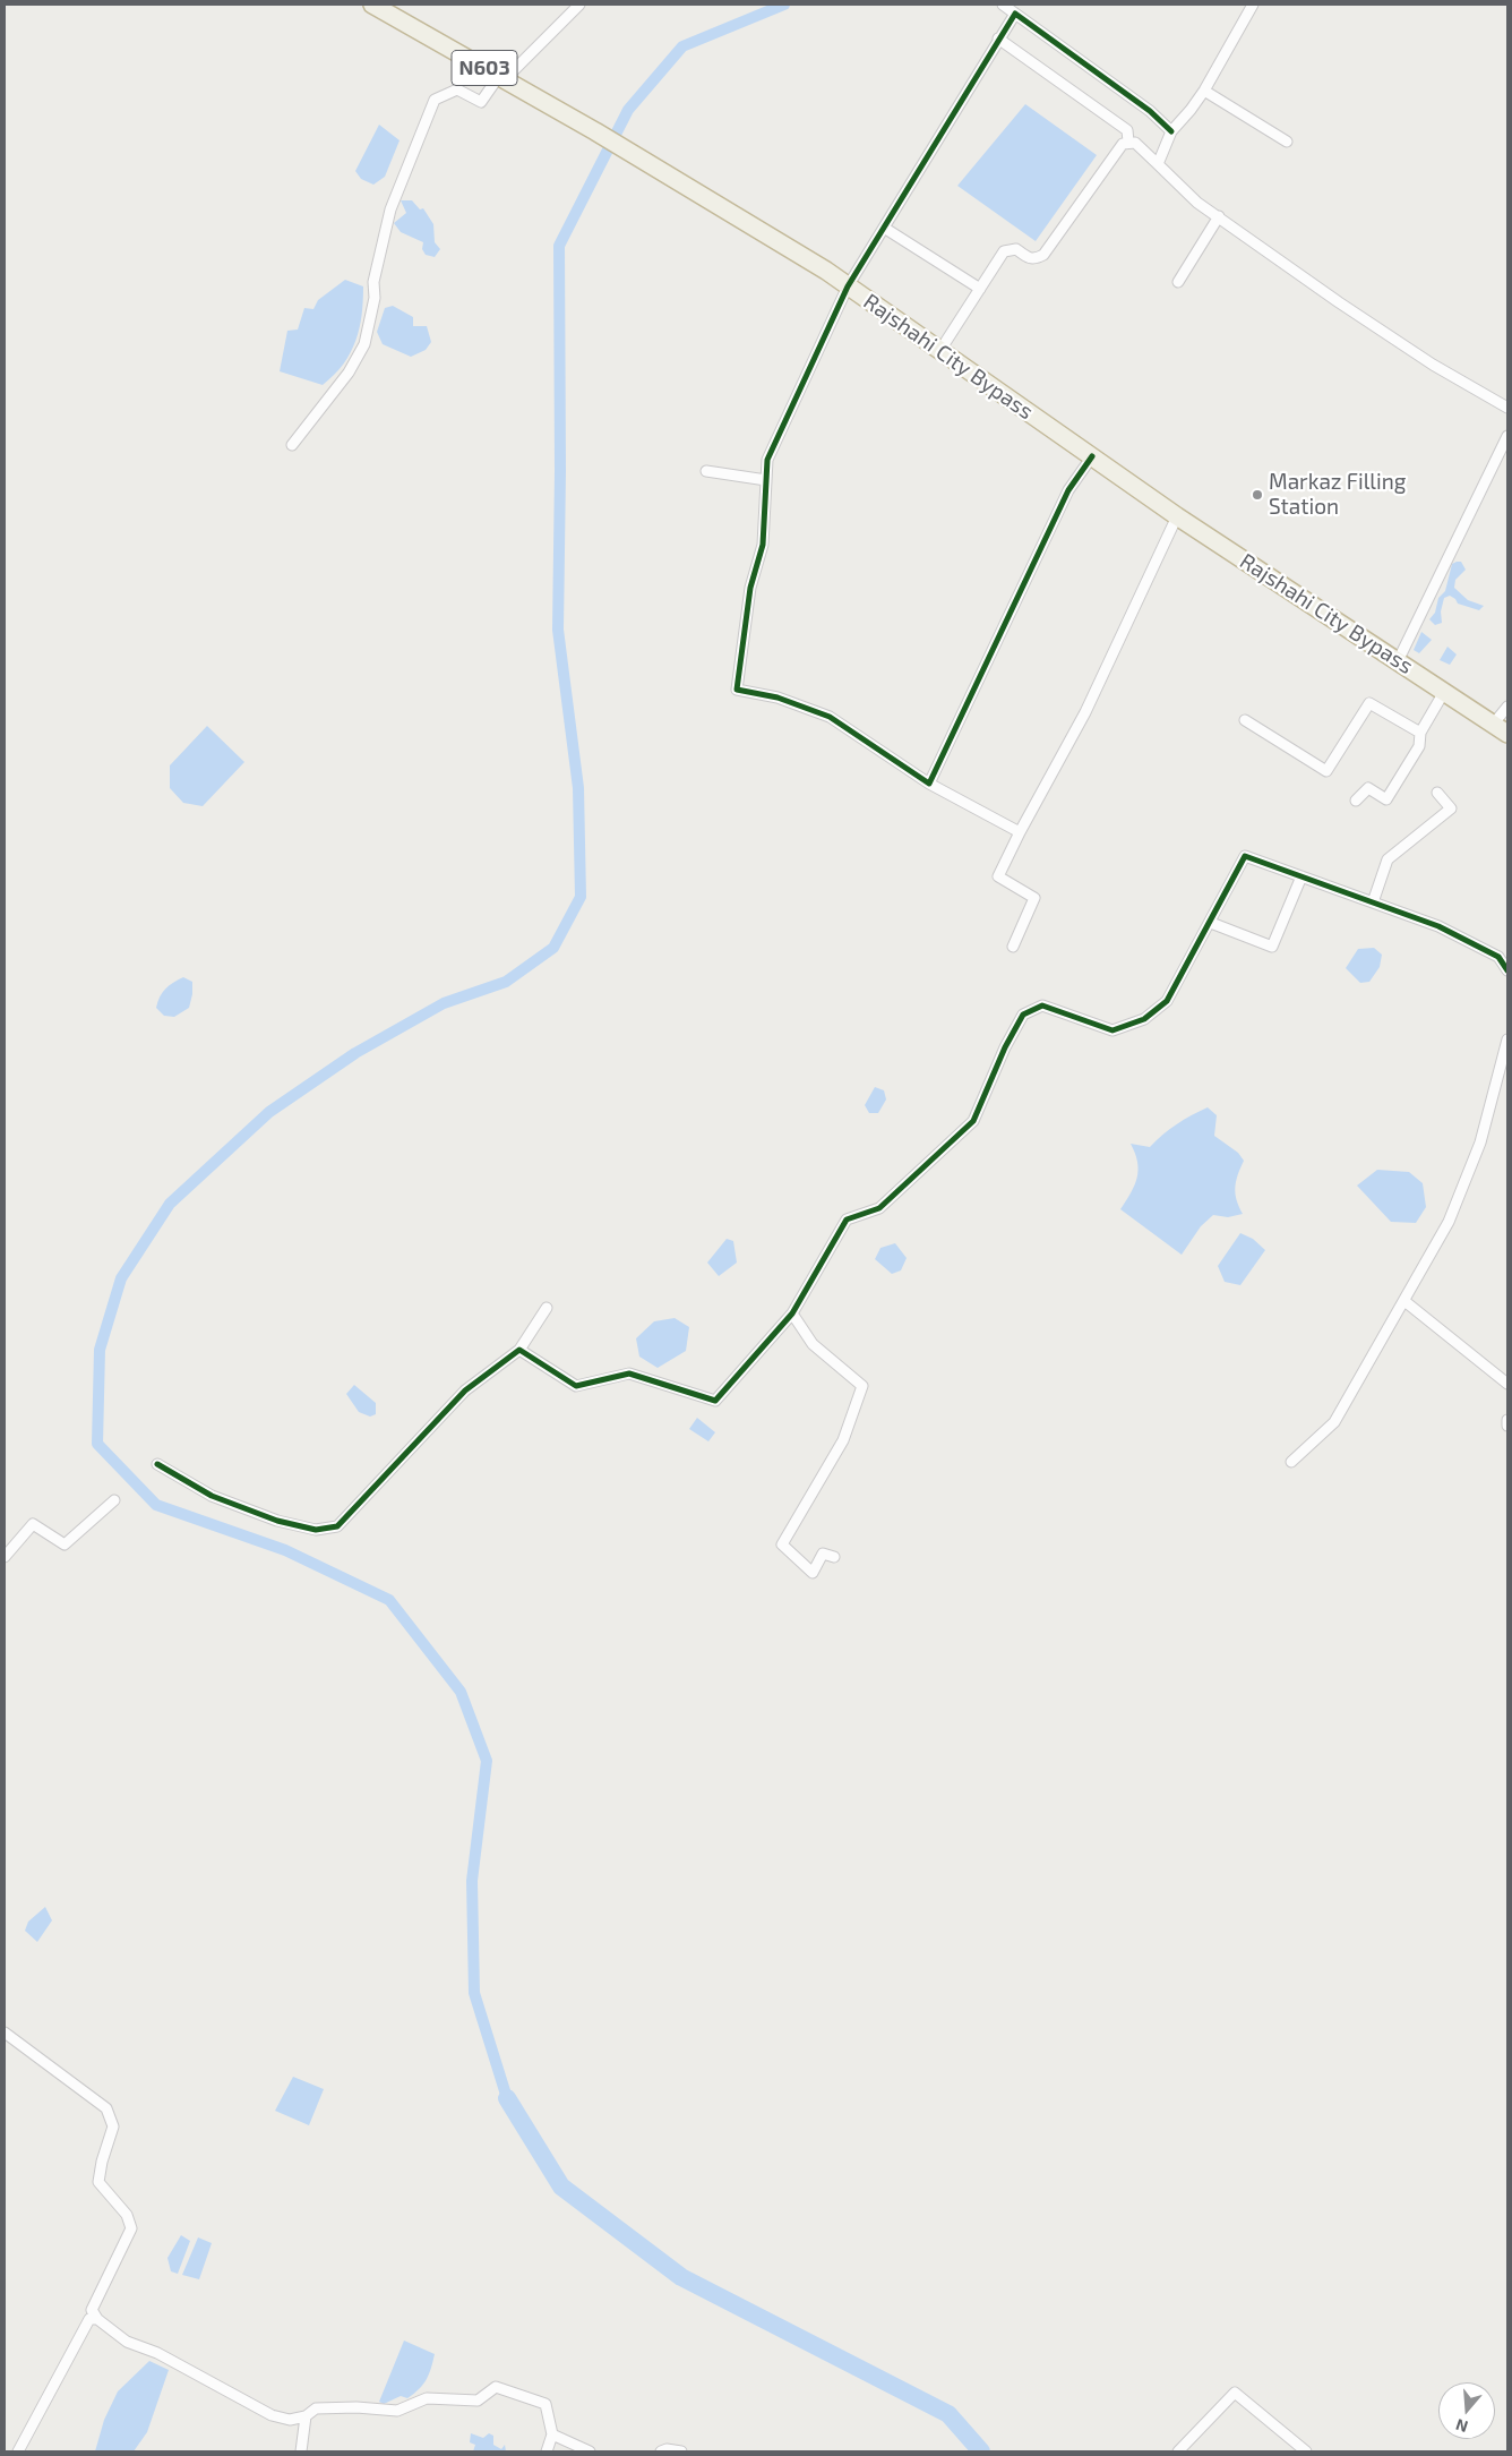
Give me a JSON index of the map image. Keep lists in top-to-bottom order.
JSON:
{
  "streets": {
    "highway": ["N603", "Rajshahi City Bypass"]
  },
  "places": ["Markaz Filling Station"],
  "north": "bottom"
}
